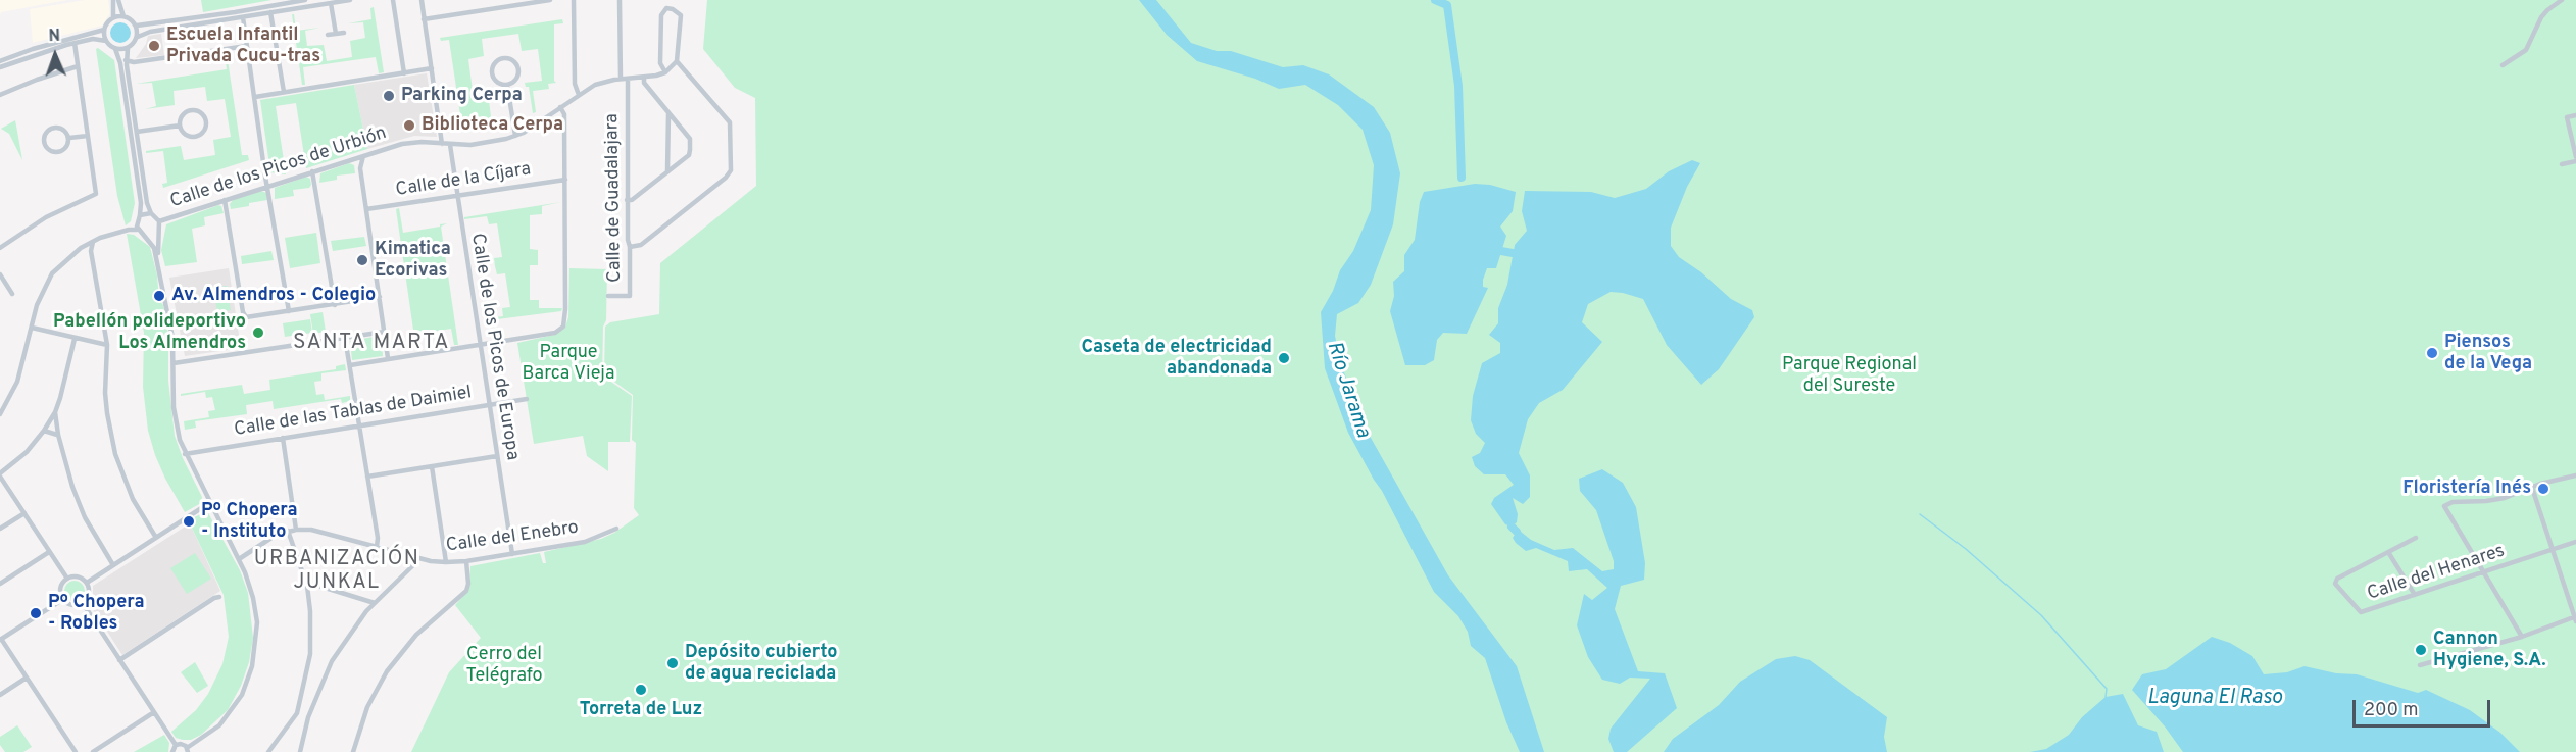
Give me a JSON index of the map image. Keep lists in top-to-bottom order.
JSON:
{
  "streets": {
    "street": [
      "Calle de los Picos de Urbión",
      "Calle de la Cíjara",
      "Calle de Guadalajara",
      "Calle de los Picos de Europa",
      "Calle de las Tablas de Daimiel",
      "Calle del Enebro",
      "Calle del Henares"
    ]
  },
  "crossings": [
    ["Calle de los Picos de Urbión", "Calle de Guadalajara"],
    ["Calle de los Picos de Urbión", "Calle de los Picos de Europa"],
    ["Calle de la Cíjara", "Calle de los Picos de Europa"],
    ["Calle de los Picos de Europa", "Calle de las Tablas de Daimiel"],
    ["Calle de los Picos de Europa", "Calle del Enebro"]
  ],
  "districts": ["SANTA MARTA", "URBANIZACIÓN JUNKAL"],
  "water": ["Río Jarama", "Laguna El Raso"],
  "parks": ["Parque Barca Vieja", "Parque Regional del Sureste", "Cerro del Telégrafo"],
  "places": [
    "Escuela Infantil Privada Cucu-tras",
    "Parking Cerpa",
    "Biblioteca Cerpa",
    "Kimatica Ecorivas",
    "Av. Almendros - Colegio",
    "Pabellón polideportivo Los Almendros",
    "Piensos de la Vega",
    "Caseta de electricidad abandonada",
    "Floristería Inés",
    "Pº Chopera - Instituto",
    "Pº Chopera - Robles",
    "Cannon Hygiene, S.A.",
    "Depósito cubierto de agua reciclada",
    "Torreta de Luz"
  ],
  "scale_bar": "200 m",
  "north": "top"
}
